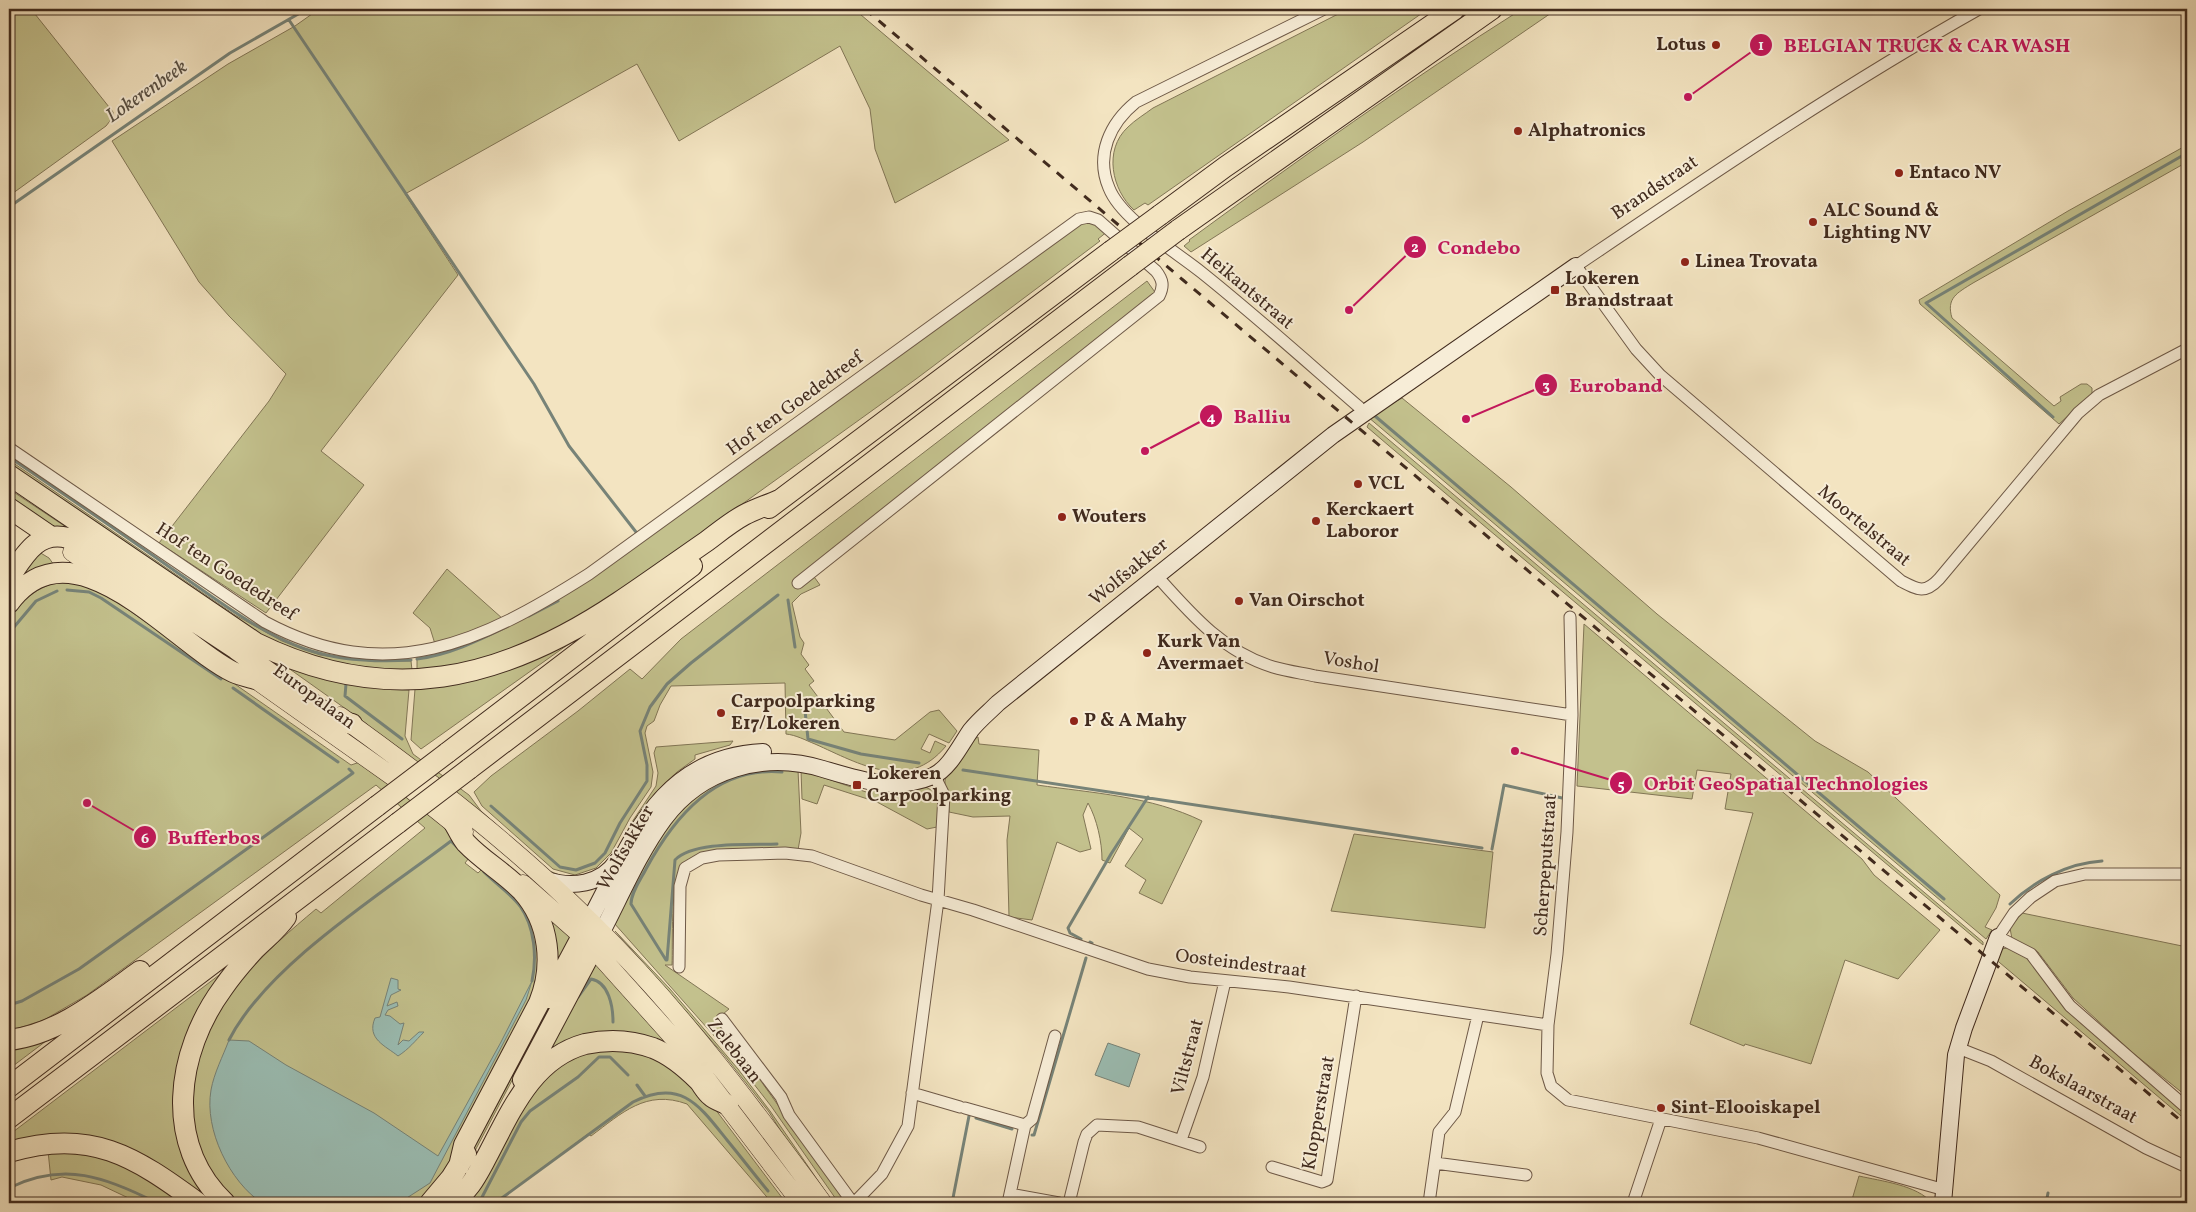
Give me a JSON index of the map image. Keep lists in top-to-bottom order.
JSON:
{
  "streets": {
    "highway": ["Europalaan"],
    "main road": ["Zelebaan"],
    "street": [
      "Brandstraat",
      "Heikantstraat",
      "Hof ten Goededreef",
      "Moortelstraat",
      "Wolfsakker",
      "Voshol",
      "Scherpeputstraat",
      "Oosteindestraat",
      "Viltstraat",
      "Bokslaarstraat",
      "Klopperstraat"
    ]
  },
  "crossings": [
    ["Brandstraat", "Heikantstraat"],
    ["Brandstraat", "Moortelstraat"],
    ["Brandstraat", "Wolfsakker"],
    ["Heikantstraat", "Wolfsakker"],
    ["Wolfsakker", "Voshol"],
    ["Wolfsakker", "Europalaan"],
    ["Wolfsakker", "Zelebaan"],
    ["Voshol", "Scherpeputstraat"],
    ["Europalaan", "Zelebaan"],
    ["Scherpeputstraat", "Oosteindestraat"],
    ["Oosteindestraat", "Viltstraat"],
    ["Oosteindestraat", "Klopperstraat"]
  ],
  "water": ["Lokerenbeek"],
  "places": {
    "other": [
      "Lotus",
      "BELGIAN TRUCK & CAR WASH",
      "Alphatronics",
      "Entaco NV",
      "ALC Sound & Lighting NV",
      "Linea Trovata",
      "Condebo",
      "Euroband",
      "Balliu",
      "VCL",
      "Wouters",
      "Kerckaert Laboror",
      "Van Oirschot",
      "Kurk Van Avermaet",
      "Carpoolparking E17/Lokeren",
      "P & A Mahy",
      "Orbit GeoSpatial Technologies",
      "Bufferbos",
      "Sint-Elooiskapel"
    ],
    "transit": ["Lokeren Brandstraat", "Lokeren Carpoolparking"]
  }
}
